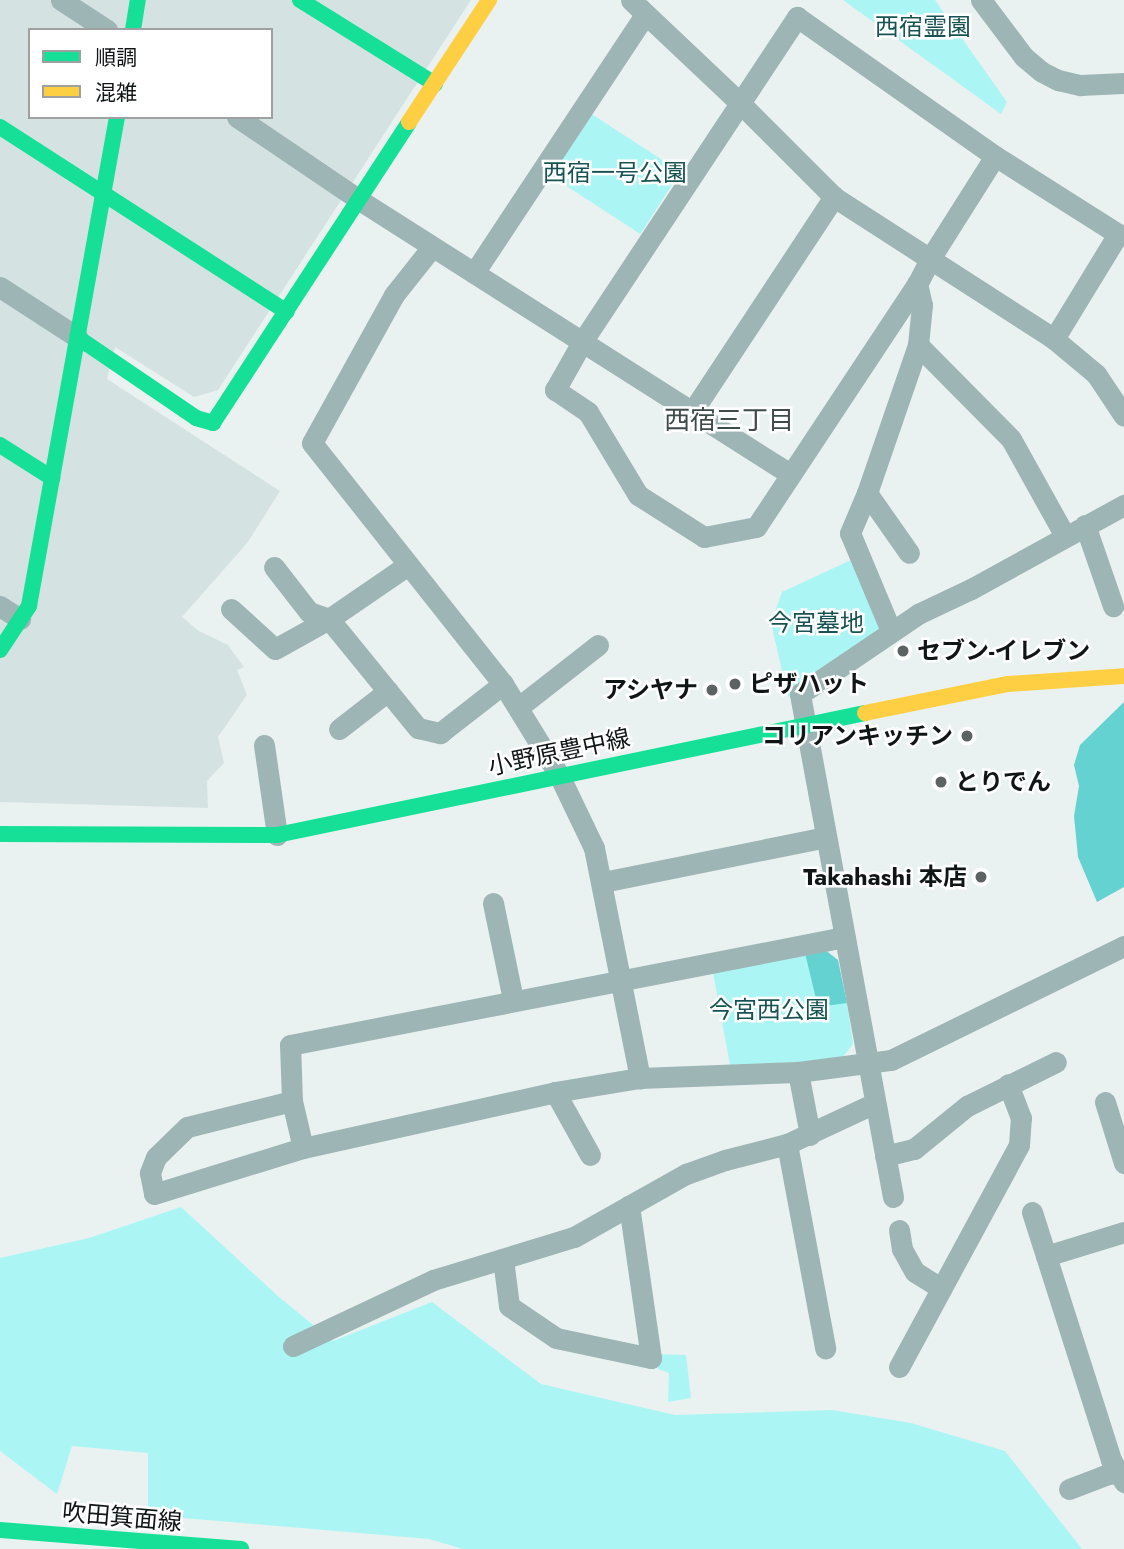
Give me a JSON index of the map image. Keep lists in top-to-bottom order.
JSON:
{
  "streets": {
    "street": ["小野原豊中線", "吹田箕面線"]
  },
  "districts": ["西宿三丁目"],
  "parks": [
    "西宿霊園",
    "西宿一号公園",
    "今宮墓地",
    "今宮西公園"
  ],
  "places": [
    "セブン-イレブン",
    "ピザハット",
    "アシヤナ",
    "コリアンキッチン",
    "とりでん",
    "Takahashi 本店"
  ],
  "legend": ["順調", "混雑"]
}
